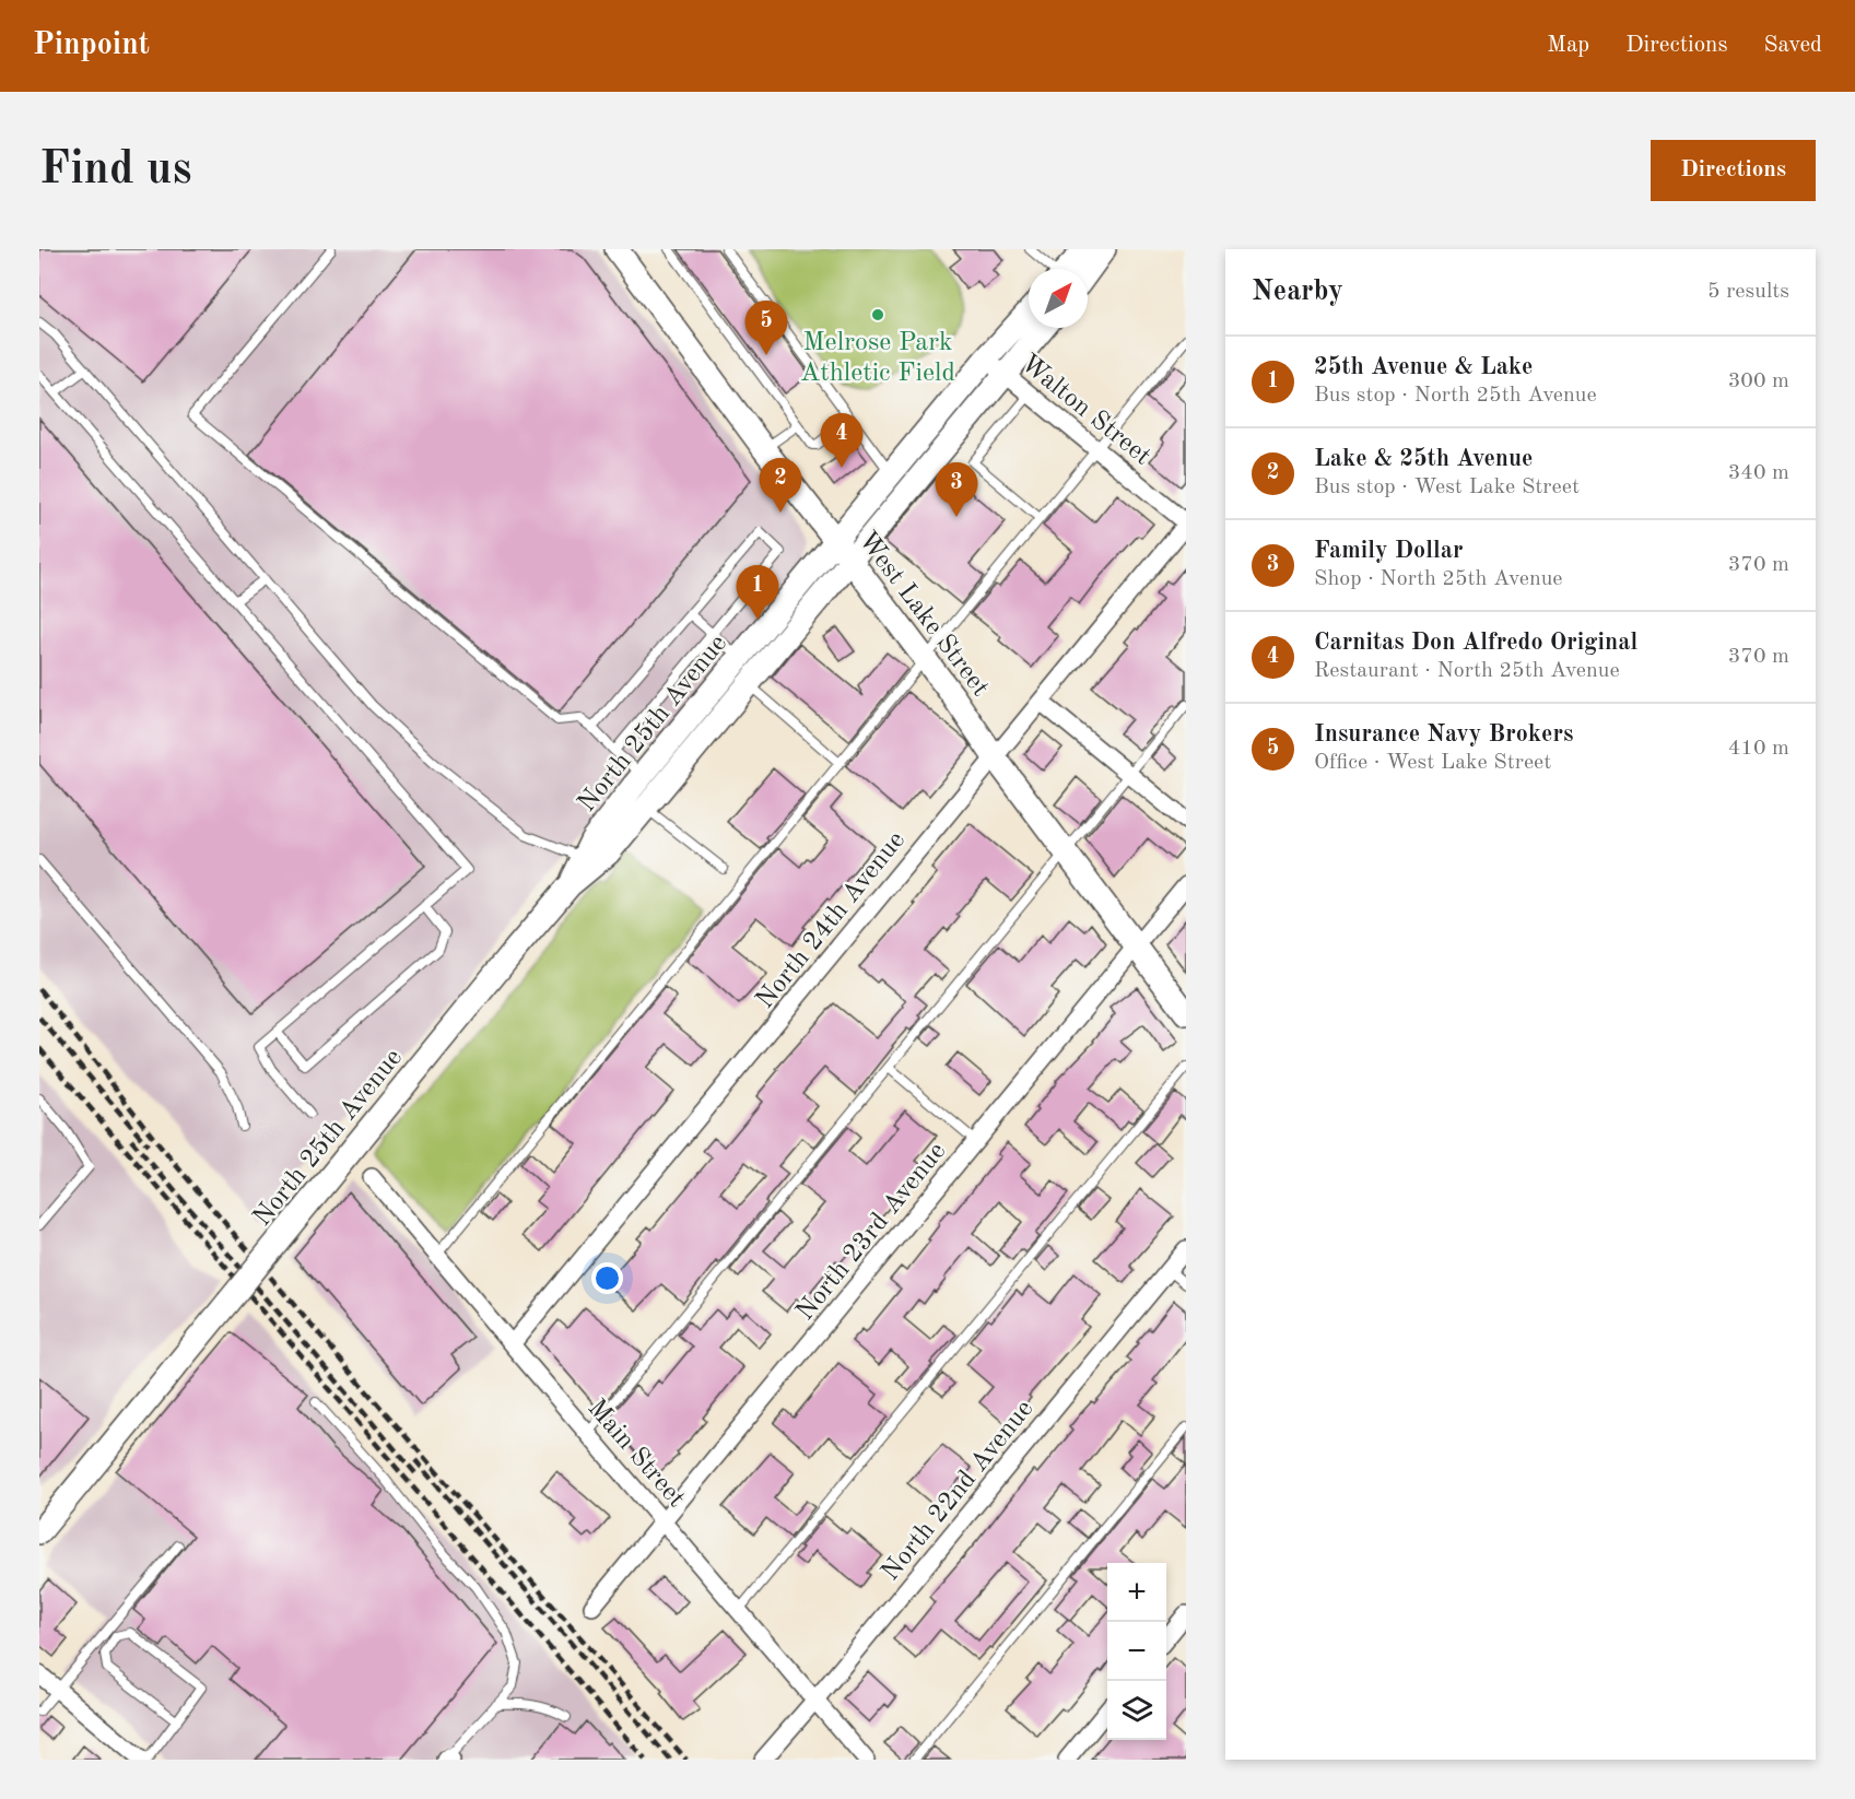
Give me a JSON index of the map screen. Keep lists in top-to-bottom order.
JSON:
{
  "streets": {
    "main road": ["West Lake Street", "North 25th Avenue"],
    "street": [
      "Walton Street",
      "North 24th Avenue",
      "North 23rd Avenue",
      "Main Street",
      "North 22nd Avenue"
    ]
  },
  "crossings": [
    ["Walton Street", "North 25th Avenue"],
    ["Walton Street", "North 24th Avenue"],
    ["West Lake Street", "North 25th Avenue"],
    ["West Lake Street", "North 24th Avenue"],
    ["West Lake Street", "North 23rd Avenue"],
    ["North 24th Avenue", "Main Street"],
    ["North 23rd Avenue", "Main Street"],
    ["Main Street", "North 22nd Avenue"]
  ],
  "places": ["Melrose Park Athletic Field"],
  "north": "top right",
  "page": {
    "header": "Pinpoint",
    "nav": ["Map", "Directions", "Saved"],
    "buttons": "Directions",
    "title": "Find us",
    "heading": ["Nearby", "5 results"],
    "pins": [
      "5",
      "4",
      "2",
      "3",
      "1"
    ],
    "list": [
      {
        "mark": "1",
        "name": "25th Avenue & Lake",
        "note": "Bus stop · North 25th Avenue",
        "value": "300 m"
      },
      {
        "mark": "2",
        "name": "Lake & 25th Avenue",
        "note": "Bus stop · West Lake Street",
        "value": "340 m"
      },
      {
        "mark": "3",
        "name": "Family Dollar",
        "note": "Shop · North 25th Avenue",
        "value": "370 m"
      },
      {
        "mark": "4",
        "name": "Carnitas Don Alfredo Original",
        "note": "Restaurant · North 25th Avenue",
        "value": "370 m"
      },
      {
        "mark": "5",
        "name": "Insurance Navy Brokers",
        "note": "Office · West Lake Street",
        "value": "410 m"
      }
    ],
    "map_buttons": ["+", "−"]
  }
}
